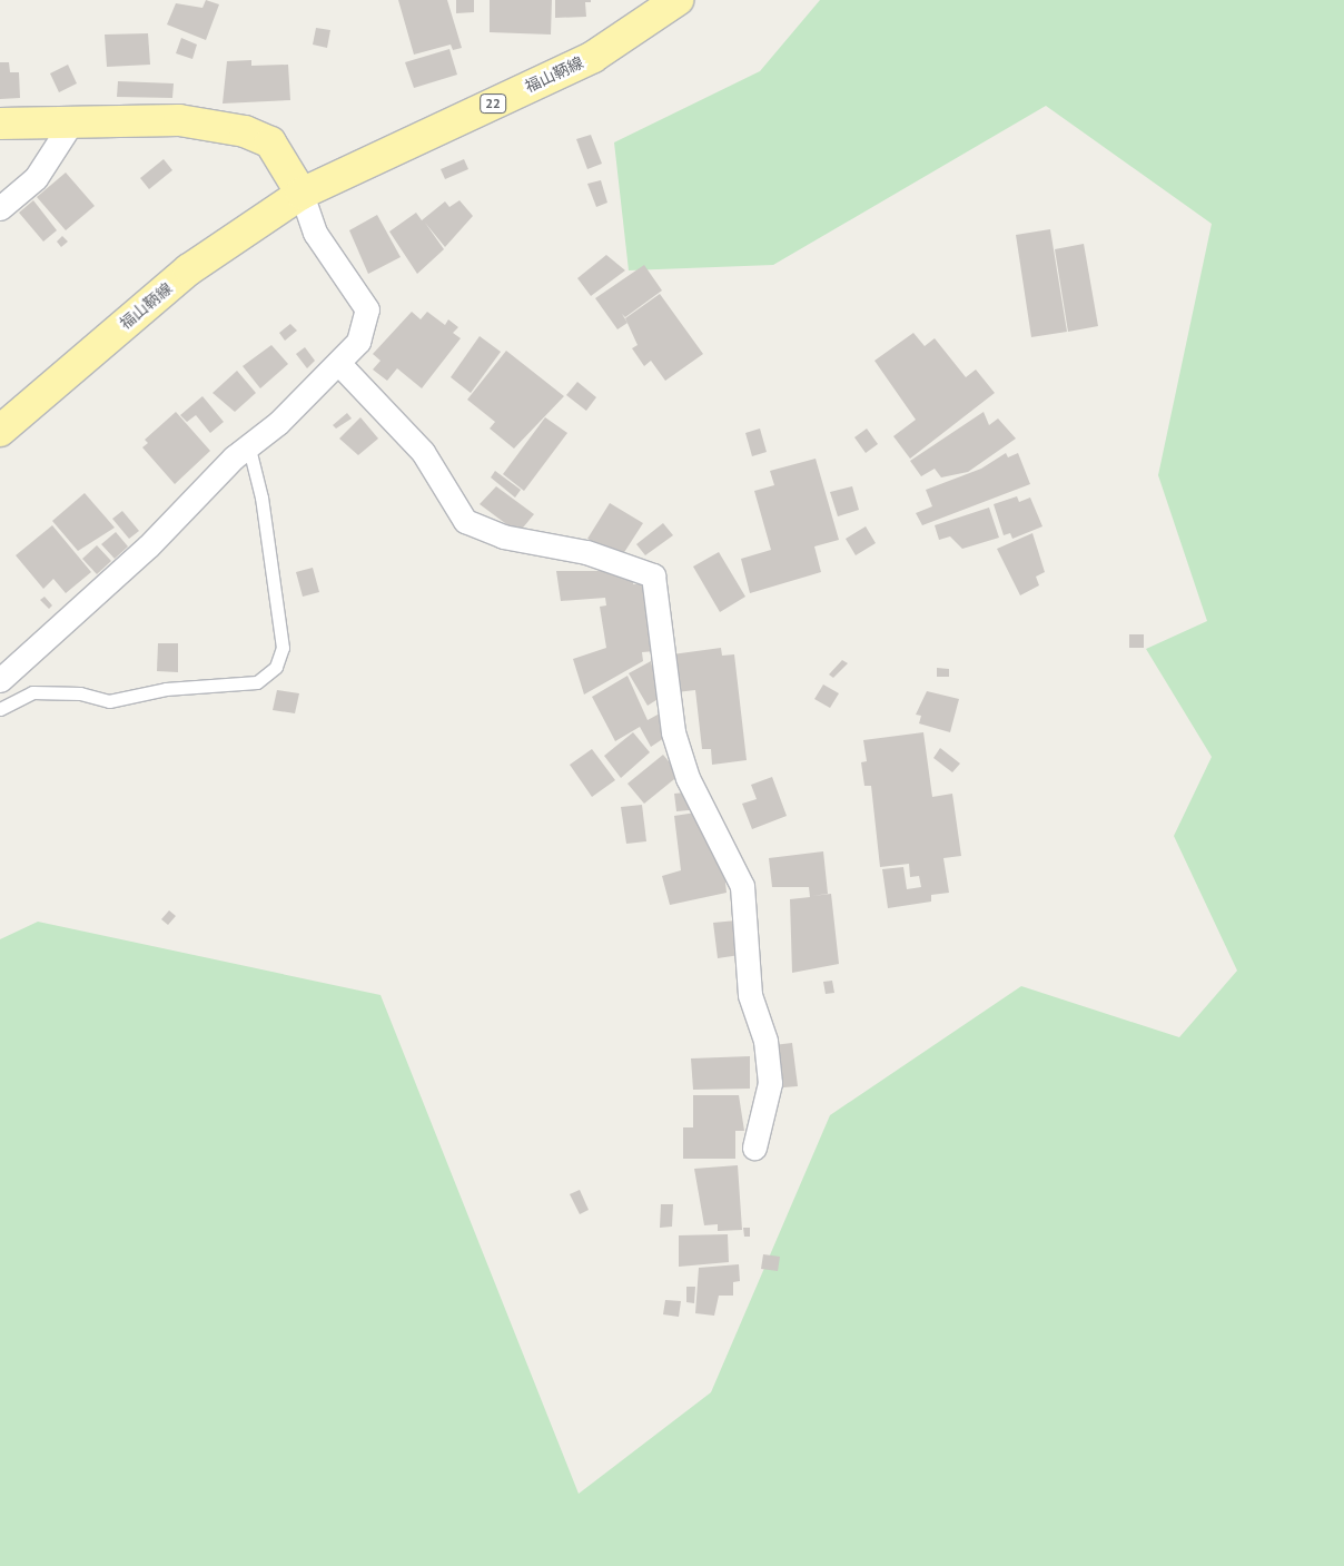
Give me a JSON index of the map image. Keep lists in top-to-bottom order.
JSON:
{
  "streets": {
    "main road": ["福山鞆線", "22"]
  }
}
